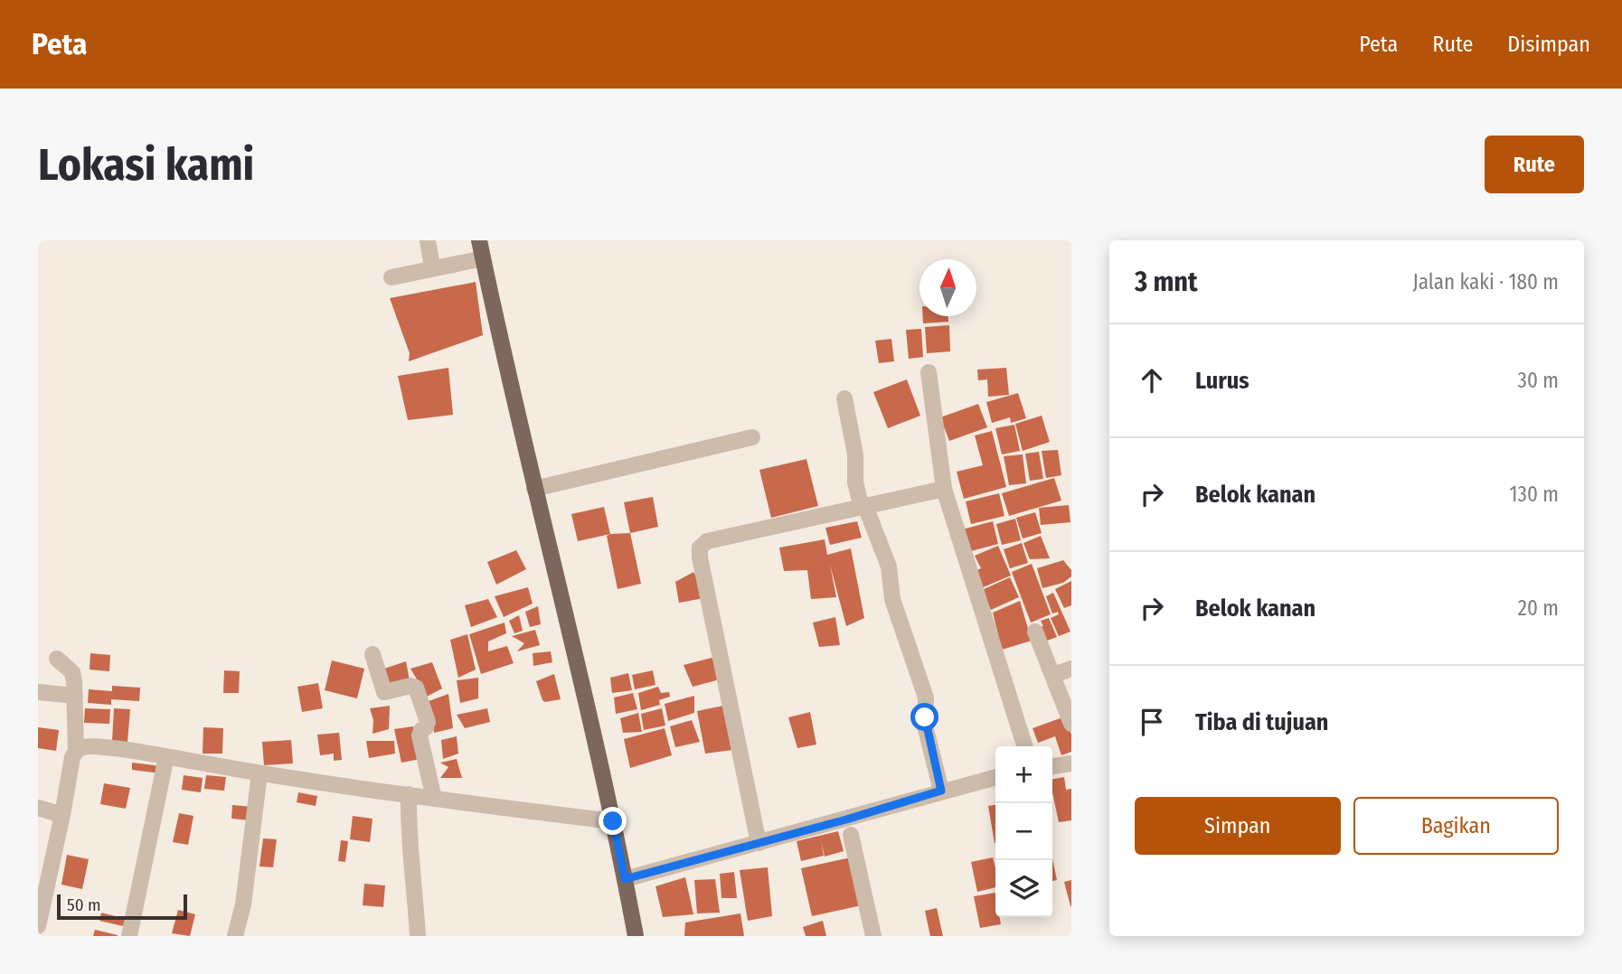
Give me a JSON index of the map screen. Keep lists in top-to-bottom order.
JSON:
{
  "scale_bar": "50 m",
  "north": "top",
  "page": {
    "header": "Peta",
    "nav": ["Peta", "Rute", "Disimpan"],
    "buttons": [
      "Rute",
      ["Simpan", "Bagikan"]
    ],
    "title": "Lokasi kami",
    "heading": ["3 mnt", "Jalan kaki · 180 m"],
    "list": [
      ["Lurus", "30 m"],
      ["Belok kanan", "130 m"],
      ["Belok kanan", "20 m"],
      "Tiba di tujuan"
    ],
    "map_buttons": ["+", "−"],
    "scale": "50 m"
  }
}
